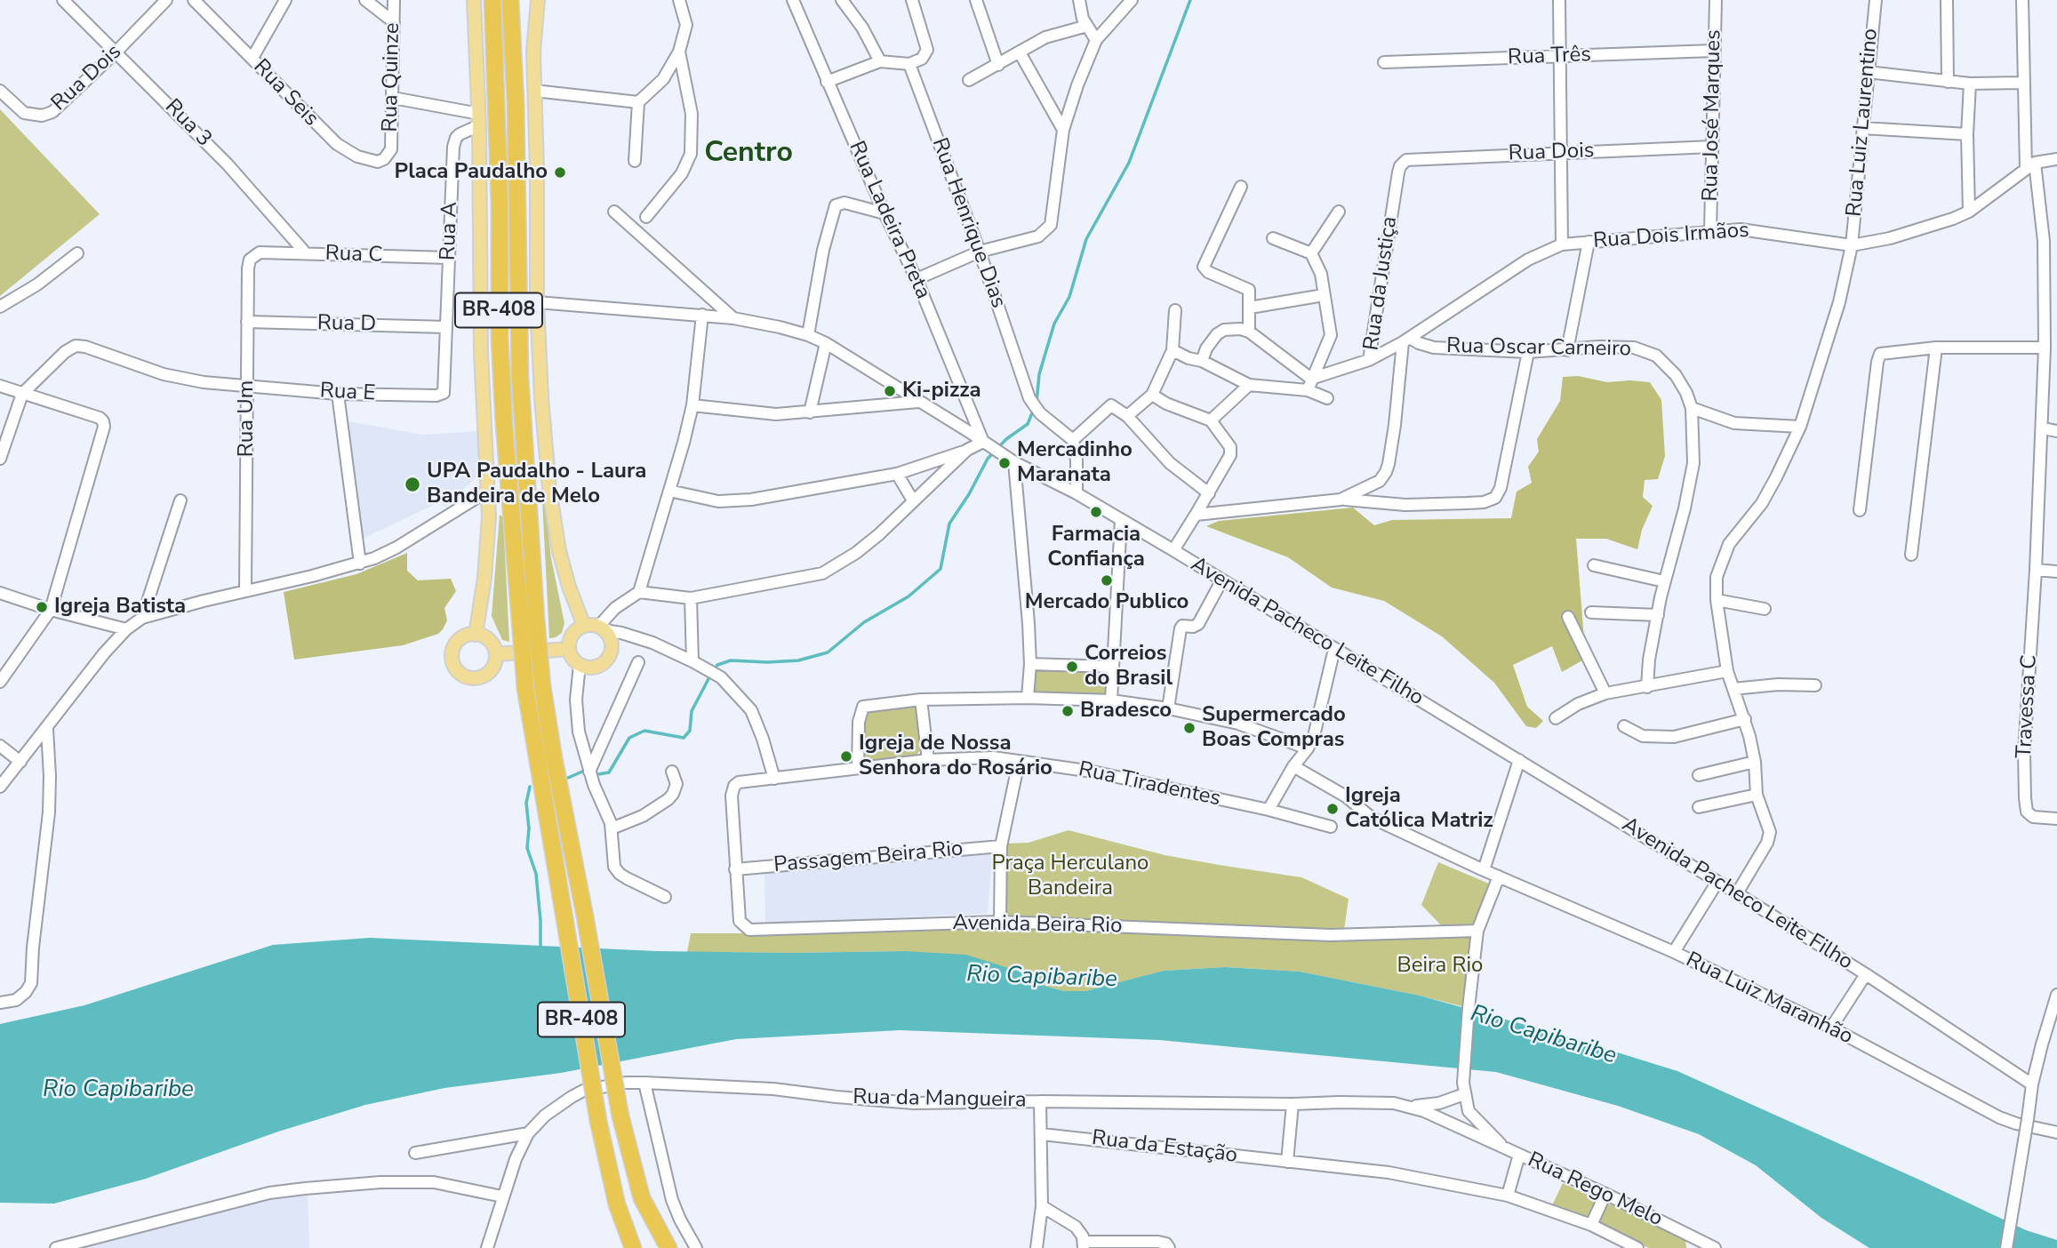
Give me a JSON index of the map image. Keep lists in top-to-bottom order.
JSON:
{
  "streets": {
    "highway": ["BR-408"],
    "street": [
      "Rua Três",
      "Rua Quinze",
      "Rua Dois",
      "Rua Seis",
      "Rua José Marques",
      "Rua Luiz Laurentino",
      "Rua 3",
      "Rua Ladeira Preta",
      "Rua Henrique Dias",
      "Rua A",
      "Rua Dois Irmãos",
      "Rua C",
      "Rua da Justiça",
      "Rua D",
      "Rua Oscar Carneiro",
      "Rua E",
      "Rua Um",
      "Avenida Pacheco Leite Filho",
      "Travessa C",
      "Rua Tiradentes",
      "Passagem Beira Rio",
      "Avenida Beira Rio",
      "Rua Luiz Maranhão",
      "Rua da Mangueira",
      "Rua da Estação",
      "Rua Rego Melo"
    ]
  },
  "crossings": [
    ["Rua Três", "Rua José Marques"],
    ["Rua Quinze", "Rua Seis"],
    ["Rua Dois", "Rua José Marques"],
    ["Rua Dois", "Rua 3"],
    ["Rua Dois", "Rua da Justiça"],
    ["Rua José Marques", "Rua Dois Irmãos"],
    ["Rua Luiz Laurentino", "Rua Dois Irmãos"],
    ["Rua Luiz Laurentino", "Avenida Pacheco Leite Filho"],
    ["Rua 3", "Rua C"],
    ["Rua Ladeira Preta", "Avenida Pacheco Leite Filho"],
    ["Rua A", "Rua C"],
    ["Rua A", "Rua D"],
    ["Rua A", "Rua E"],
    ["Rua Dois Irmãos", "Rua da Justiça"],
    ["Rua Dois Irmãos", "Rua Oscar Carneiro"],
    ["Rua Dois Irmãos", "Travessa C"],
    ["Rua C", "Rua Um"],
    ["Rua da Justiça", "Rua Oscar Carneiro"],
    ["Rua D", "Rua Um"],
    ["Rua E", "Rua Um"],
    ["Rua Tiradentes", "Avenida Beira Rio"],
    ["Passagem Beira Rio", "Avenida Beira Rio"],
    ["Rua da Mangueira", "Rua Rego Melo"]
  ],
  "districts": ["Centro"],
  "water": ["Rio Capibaribe"],
  "parks": ["Praça Herculano Bandeira", "Beira Rio"],
  "places": [
    "Placa Paudalho",
    "Ki-pizza",
    "Mercadinho Maranata",
    "UPA Paudalho - Laura Bandeira de Melo",
    "Farmacia Confiança",
    "Mercado Publico",
    "Igreja Batista",
    "Correios do Brasil",
    "Bradesco",
    "Supermercado Boas Compras",
    "Igreja de Nossa Senhora do Rosário",
    "Igreja Católica Matriz"
  ]
}
